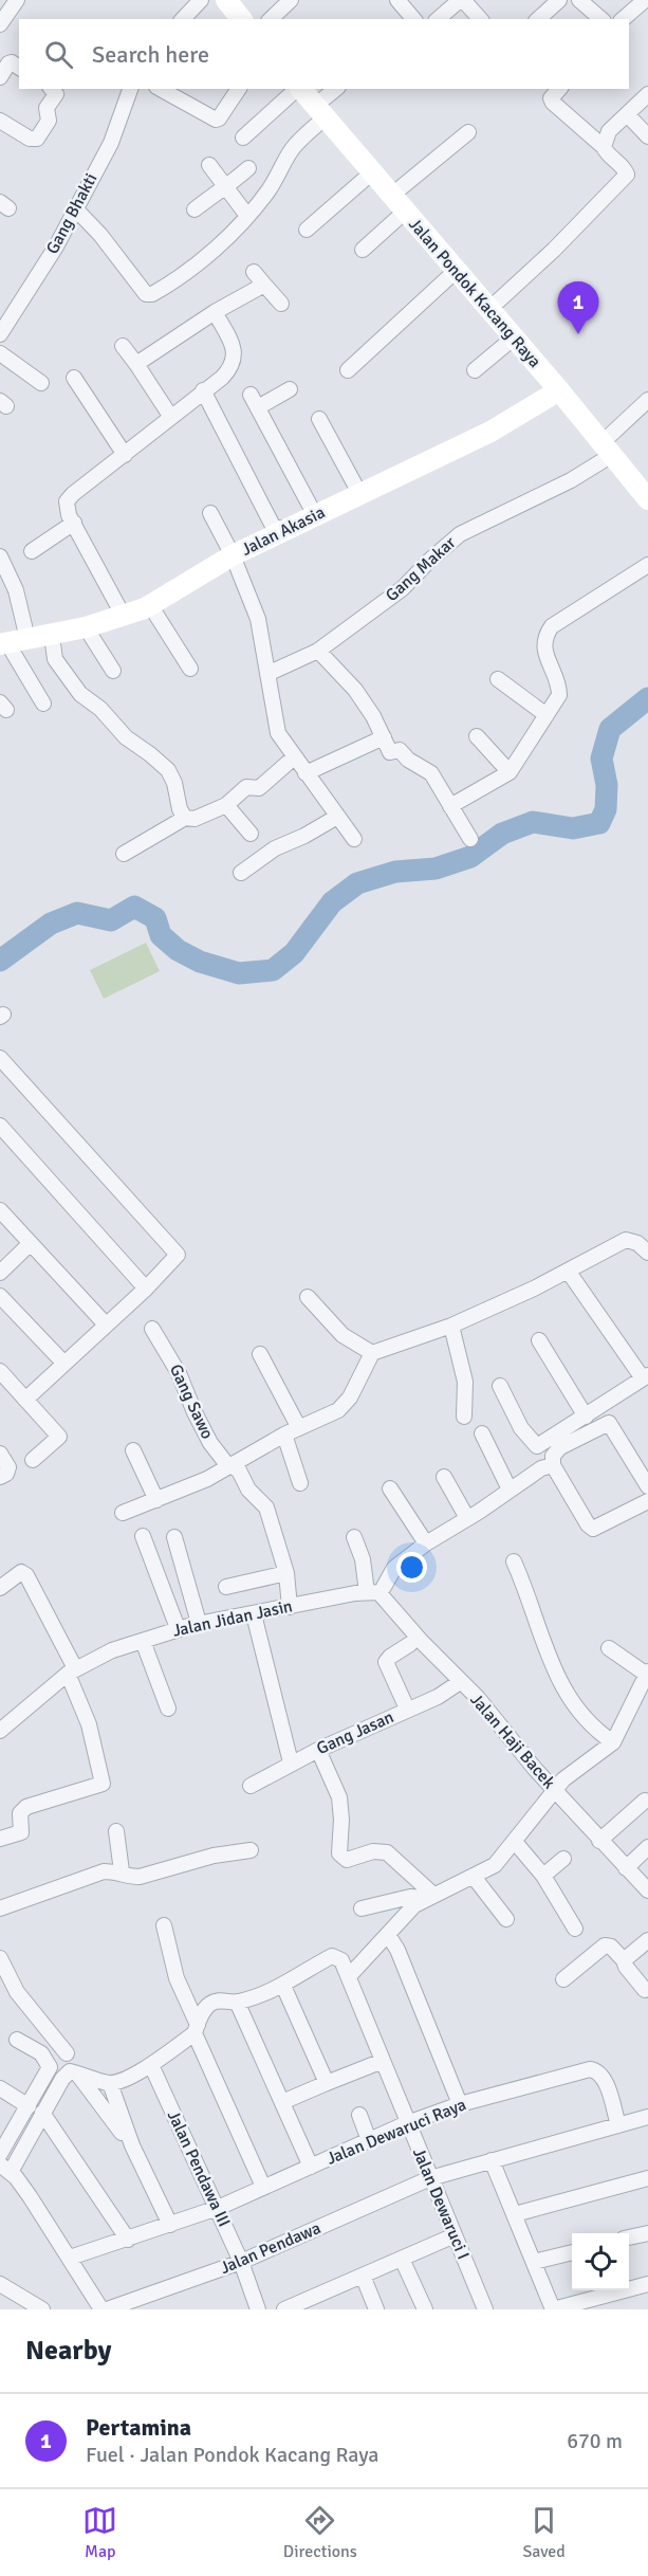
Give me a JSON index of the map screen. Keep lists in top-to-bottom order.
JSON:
{
  "streets": {
    "street": [
      "Gang Bhakti",
      "Jalan Pondok Kacang Raya",
      "Jalan Akasia",
      "Gang Makar",
      "Gang Sawo",
      "Jalan Jidan Jasin",
      "Gang Jasan",
      "Jalan Haji Bacek",
      "Jalan Dewaruci Raya",
      "Jalan Pendawa III",
      "Jalan Dewaruci I",
      "Jalan Pendawa"
    ]
  },
  "crossings": [
    ["Jalan Pondok Kacang Raya", "Jalan Akasia"],
    ["Jalan Pondok Kacang Raya", "Gang Makar"],
    ["Gang Sawo", "Jalan Jidan Jasin"],
    ["Jalan Jidan Jasin", "Jalan Haji Bacek"],
    ["Gang Jasan", "Jalan Haji Bacek"],
    ["Jalan Dewaruci Raya", "Jalan Pendawa III"],
    ["Jalan Dewaruci Raya", "Jalan Dewaruci I"],
    ["Jalan Dewaruci Raya", "Jalan Pendawa"],
    ["Jalan Pendawa III", "Jalan Pendawa"],
    ["Jalan Dewaruci I", "Jalan Pendawa"]
  ],
  "page": {
    "search": "Search here",
    "pins": "1",
    "heading": "Nearby",
    "list": [
      {
        "mark": "1",
        "name": "Pertamina",
        "note": "Fuel · Jalan Pondok Kacang Raya",
        "value": "670 m"
      }
    ],
    "nav": ["Map", "Directions", "Saved"]
  }
}
